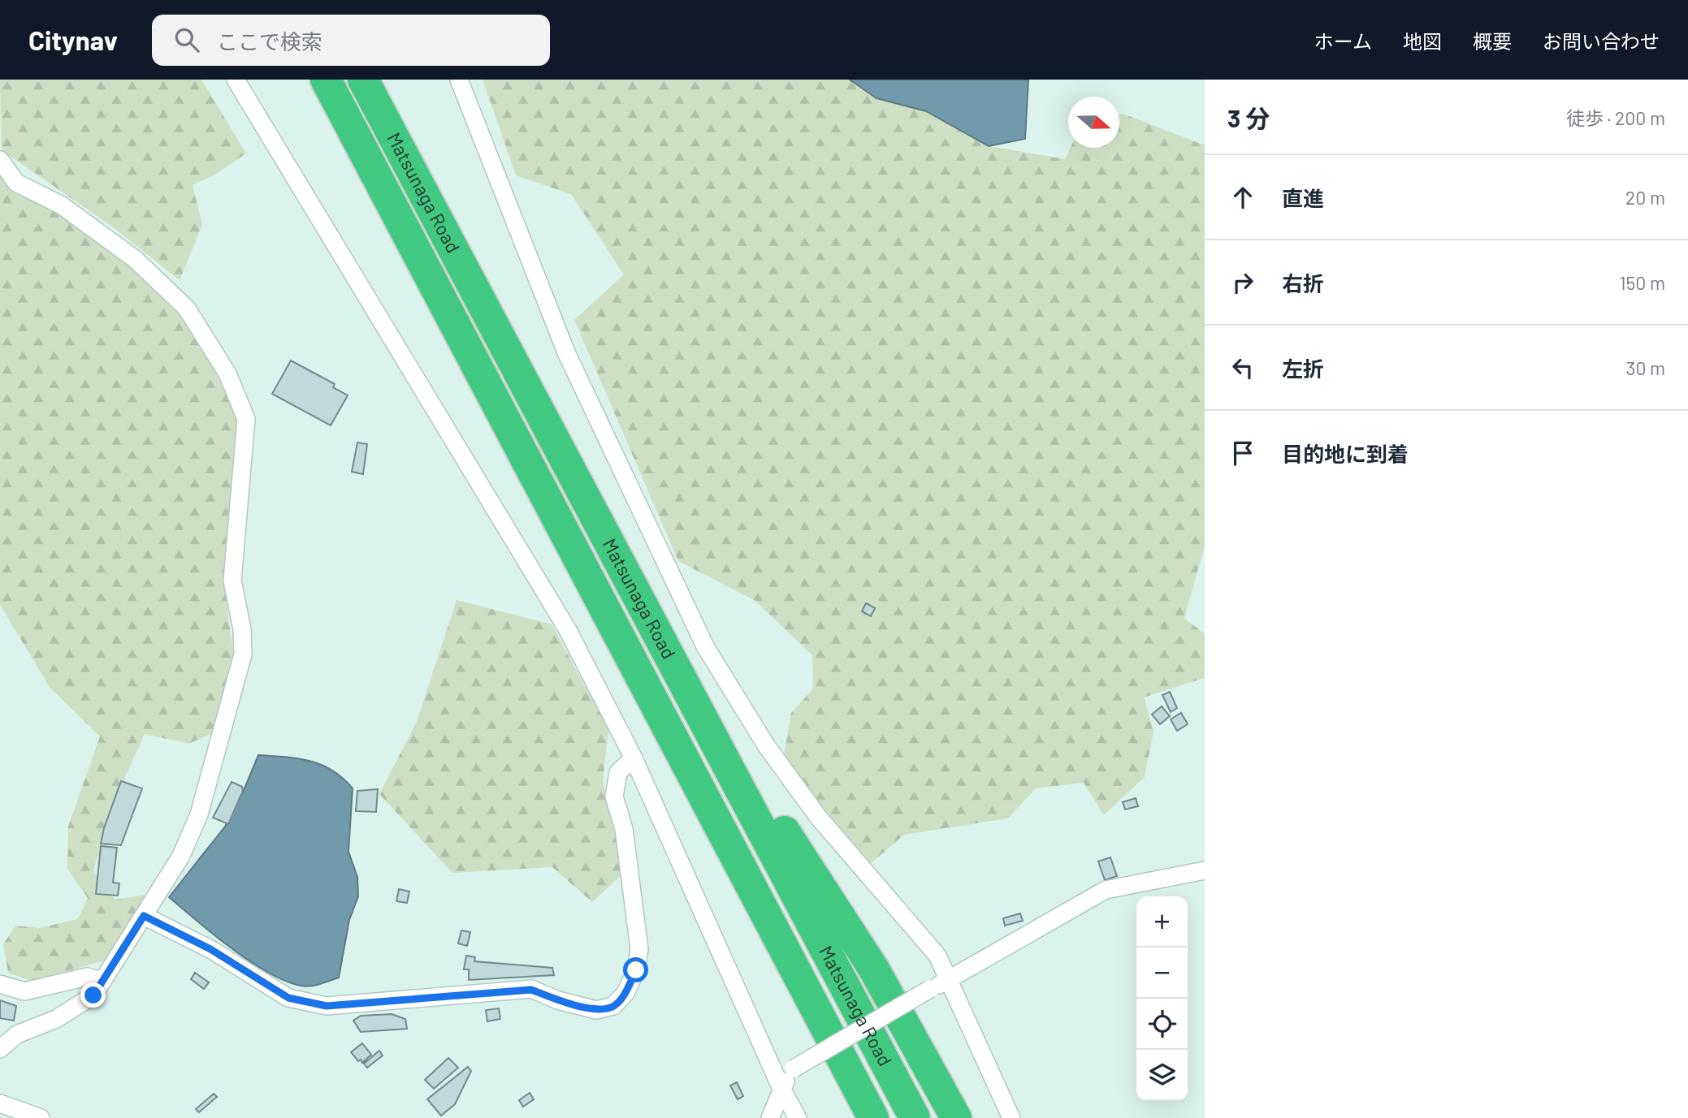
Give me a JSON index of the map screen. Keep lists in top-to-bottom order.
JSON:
{
  "streets": {
    "highway": ["Matsunaga Road"]
  },
  "north": "right",
  "page": {
    "header": "Citynav",
    "search": "ここで検索",
    "nav": [
      "ホーム",
      "地図",
      "概要",
      "お問い合わせ"
    ],
    "heading": ["3 分", "徒歩 · 200 m"],
    "list": [
      ["直進", "20 m"],
      ["右折", "150 m"],
      ["左折", "30 m"],
      "目的地に到着"
    ],
    "map_buttons": ["+", "−"]
  }
}
